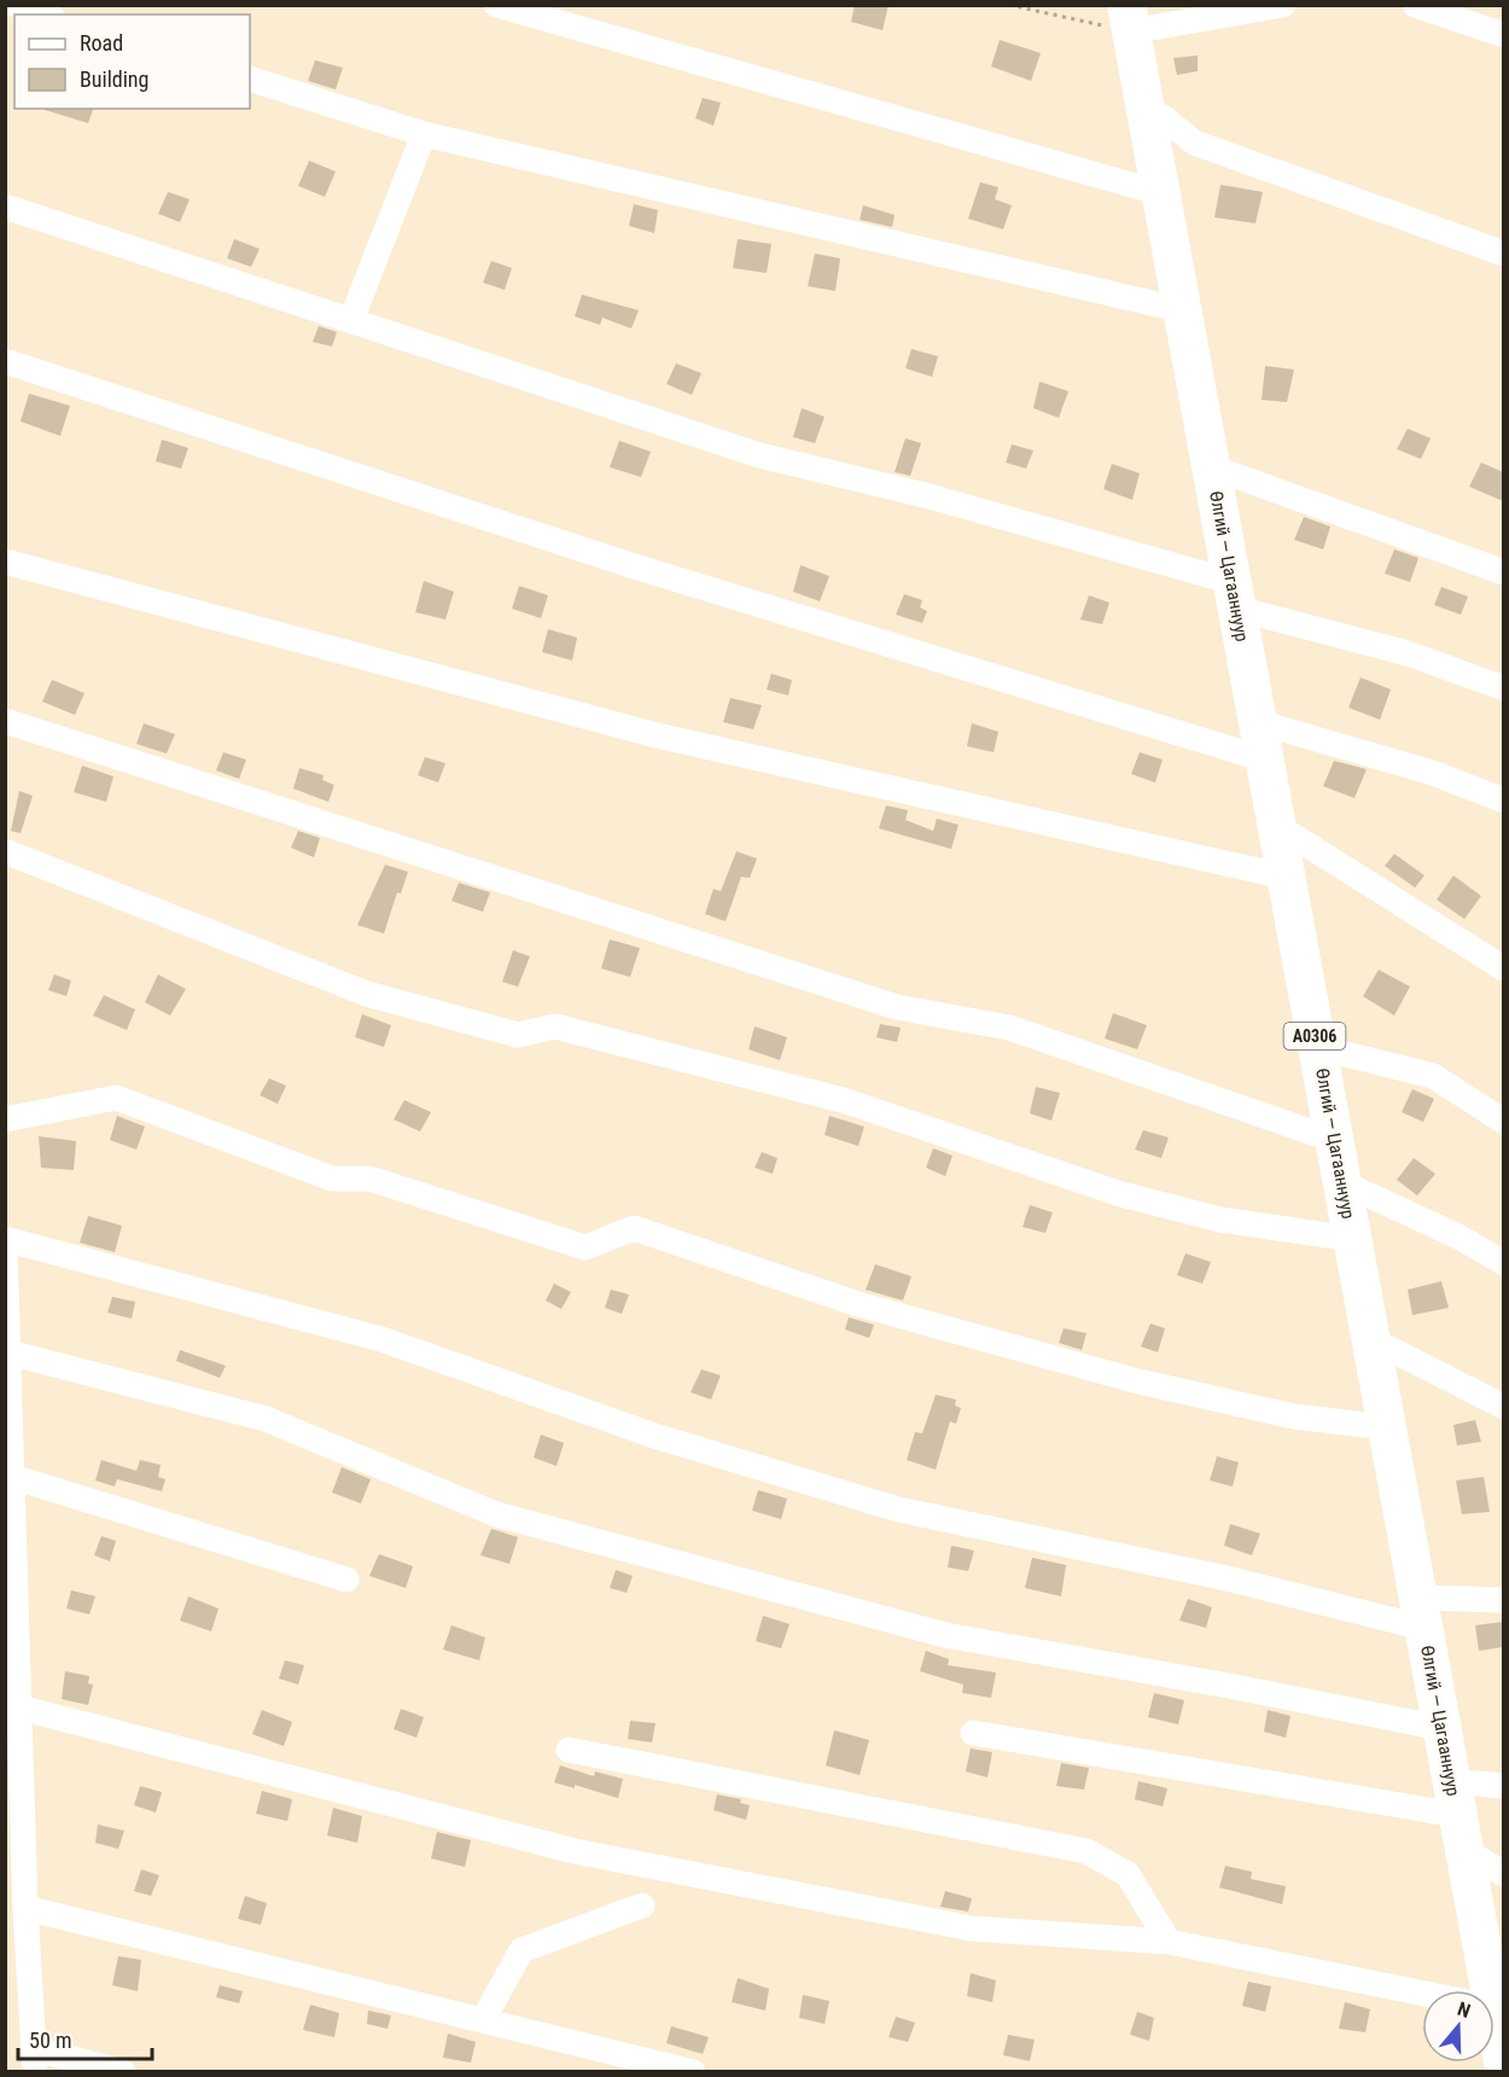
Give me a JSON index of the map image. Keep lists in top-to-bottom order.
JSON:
{
  "streets": {
    "highway": ["Өлгий — Цагааннуур", "A0306"]
  },
  "legend": ["Road", "Building"],
  "scale_bar": "50 m",
  "north": "top"
}
